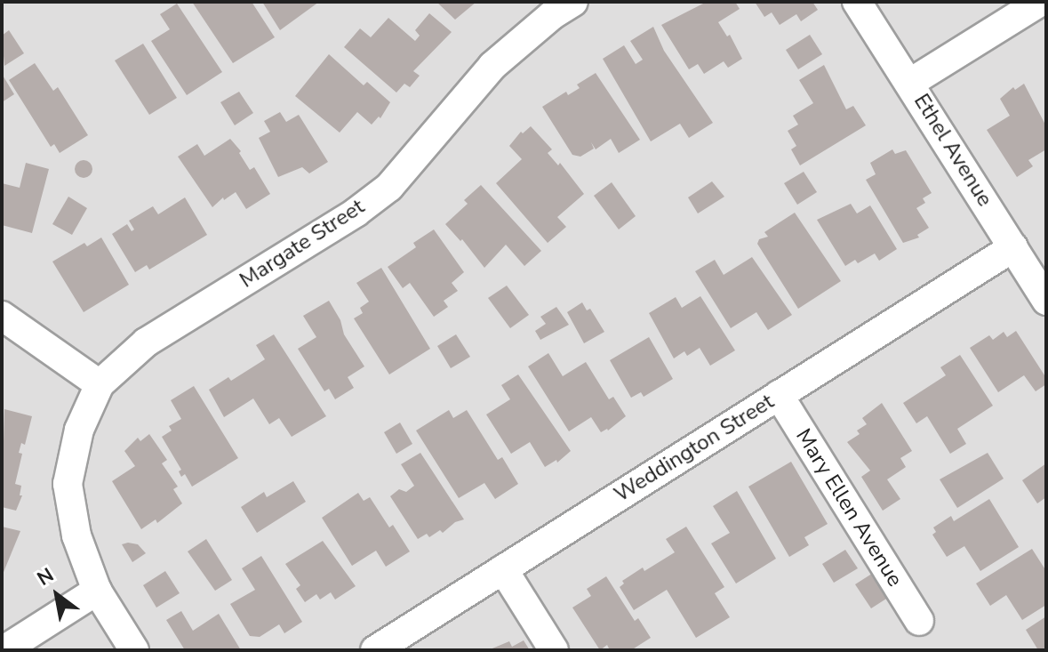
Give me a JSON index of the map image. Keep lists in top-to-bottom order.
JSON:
{
  "streets": {
    "street": [
      "Ethel Avenue",
      "Margate Street",
      "Weddington Street",
      "Mary Ellen Avenue"
    ]
  },
  "crossings": [
    ["Ethel Avenue", "Weddington Street"],
    ["Weddington Street", "Mary Ellen Avenue"]
  ],
  "north": "top left"
}
